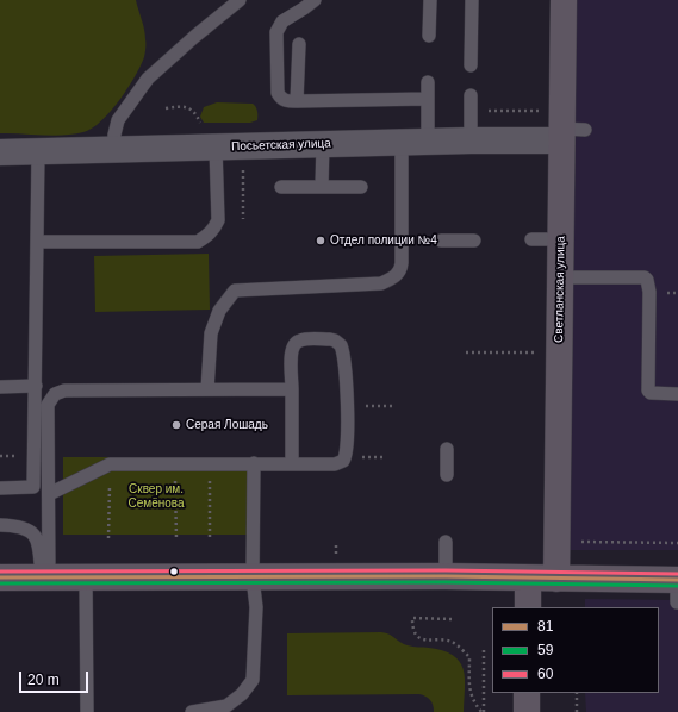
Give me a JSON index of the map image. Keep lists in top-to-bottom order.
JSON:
{
  "streets": {
    "main road": ["Светланская улица"],
    "street": ["Посьетская улица"]
  },
  "crossings": [
    ["Посьетская улица", "Светланская улица"]
  ],
  "parks": ["Сквер им. Семёнова"],
  "places": ["Отдел полиции №4", "Серая Лошадь"],
  "lines": ["transit line 60", "transit line 81", "transit line 59"],
  "legend": ["81", "59", "60"],
  "scale_bar": "20 m"
}
